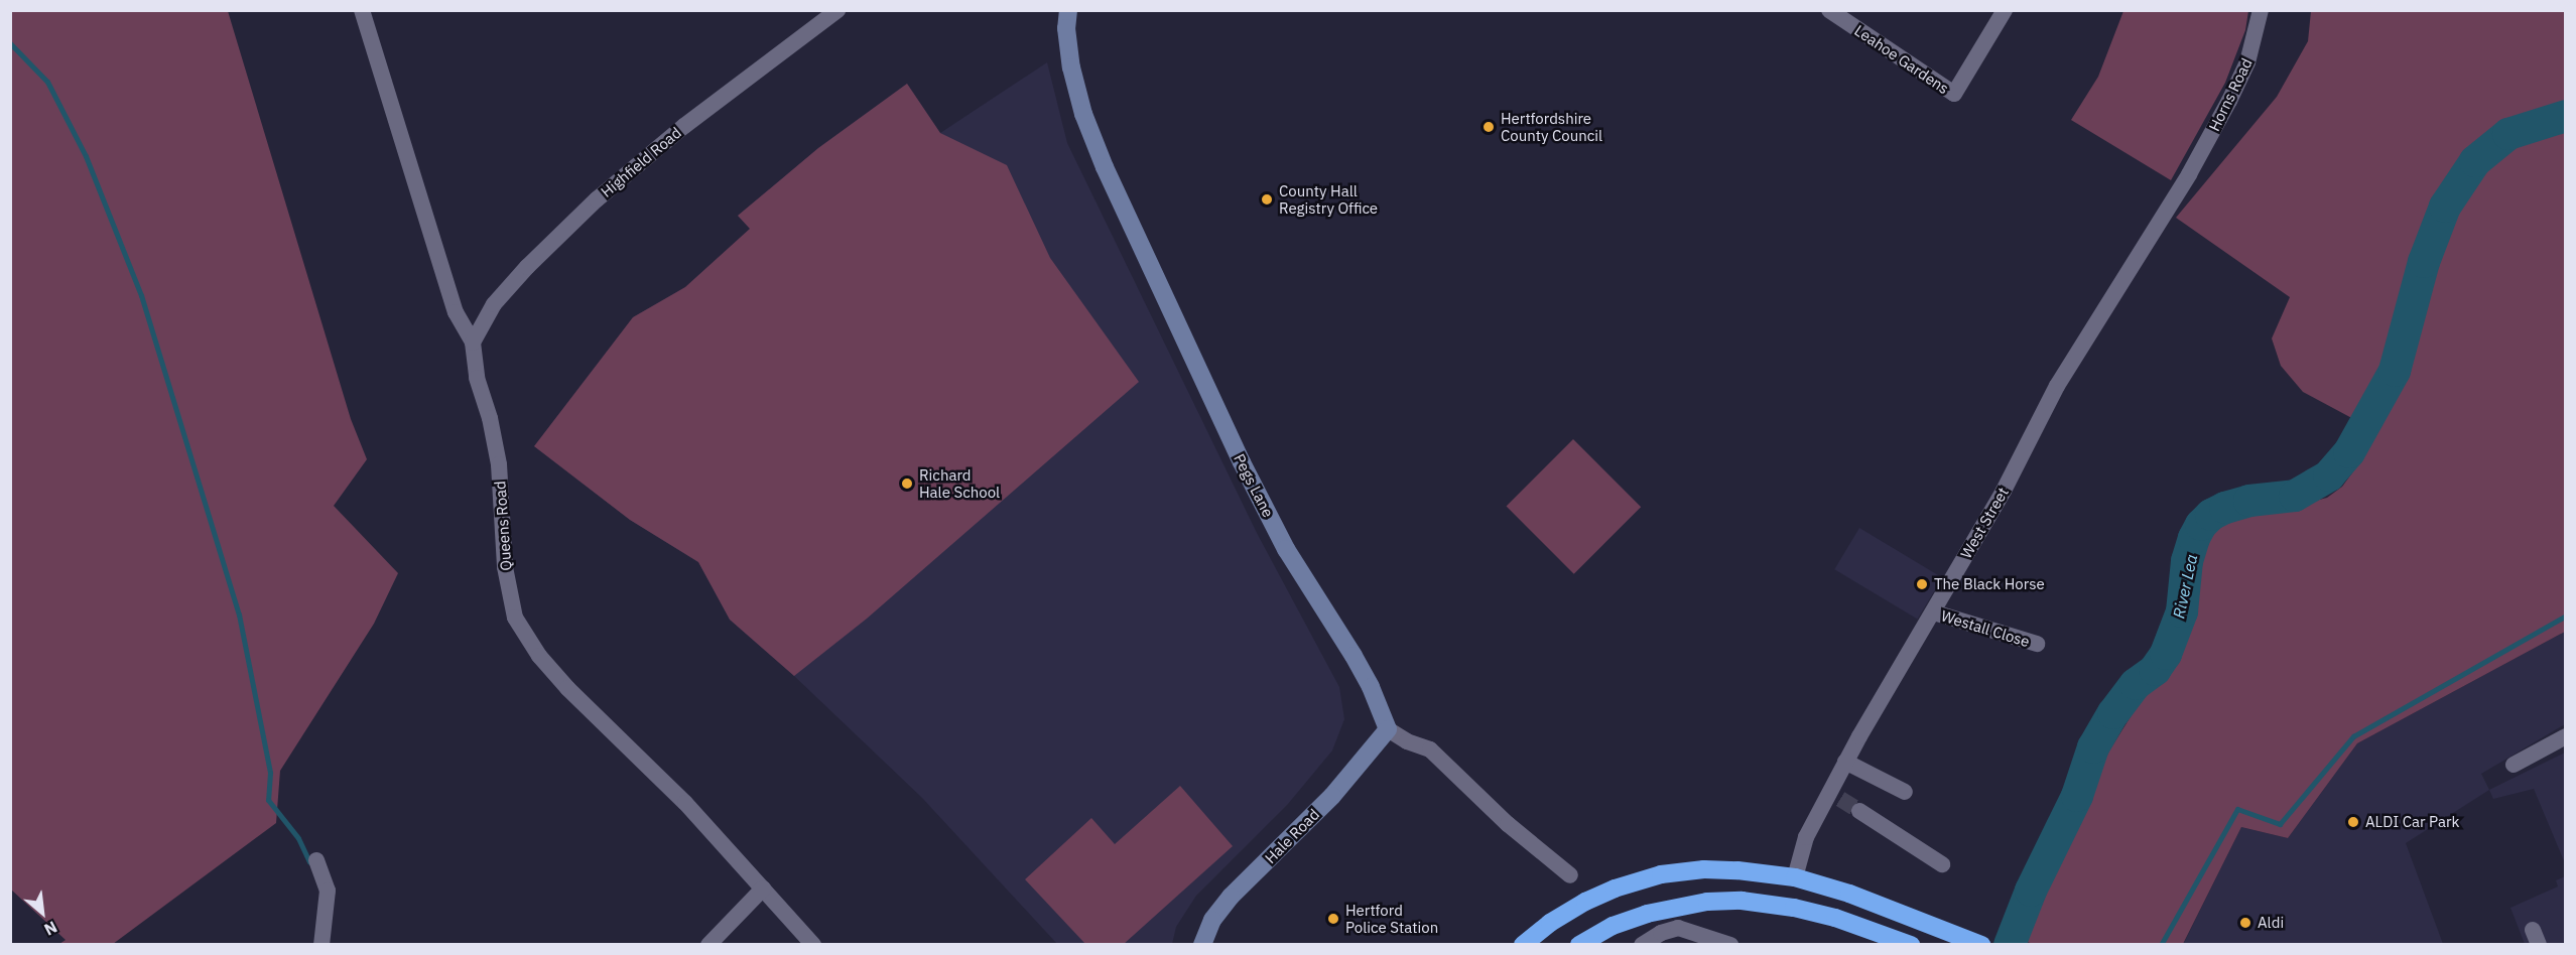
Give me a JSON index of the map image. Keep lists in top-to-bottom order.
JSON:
{
  "streets": {
    "main road": ["Pegs Lane", "Hale Road"],
    "street": [
      "Leahoe Gardens",
      "Horns Road",
      "Highfield Road",
      "West Street",
      "Queens Road",
      "Westall Close"
    ]
  },
  "crossings": [
    ["Horns Road", "West Street"],
    ["Highfield Road", "Queens Road"],
    ["Pegs Lane", "Hale Road"],
    ["West Street", "Westall Close"]
  ],
  "water": ["River Lea"],
  "places": [
    "Hertfordshire County Council",
    "County Hall Registry Office",
    "Richard Hale School",
    "The Black Horse",
    "ALDI Car Park",
    "Hertford Police Station",
    "Aldi"
  ],
  "north": "bottom right"
}
